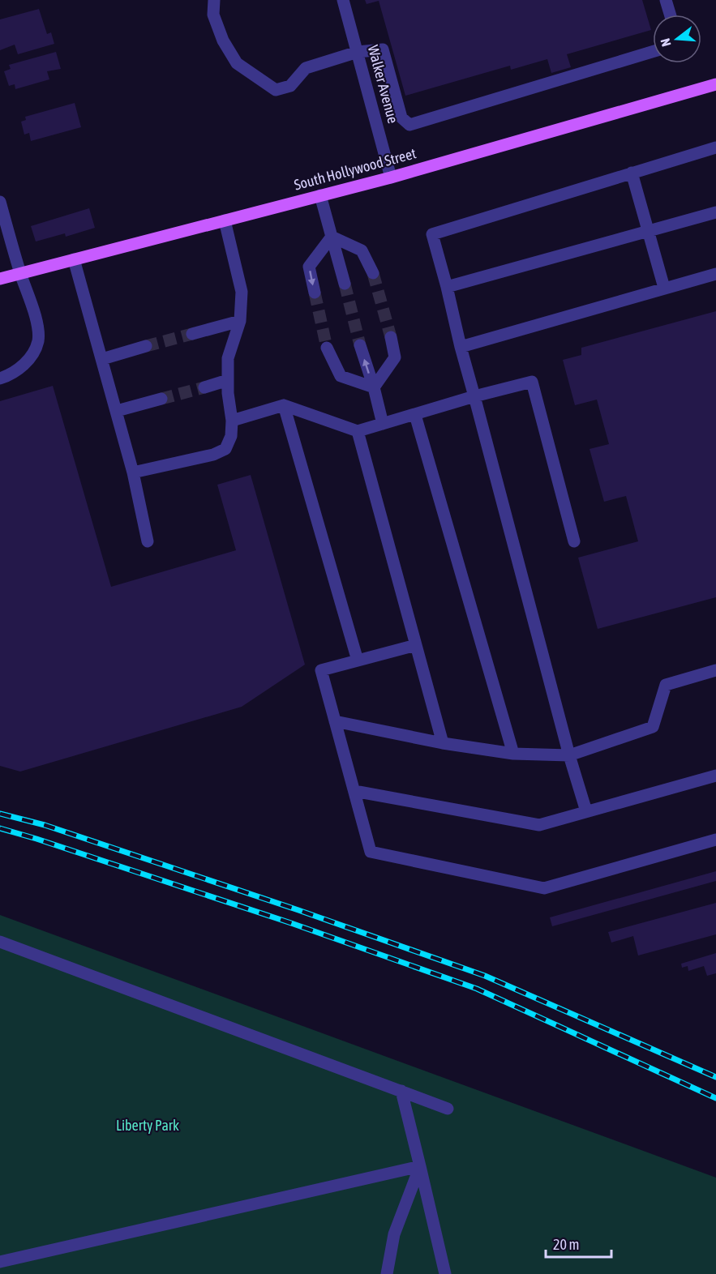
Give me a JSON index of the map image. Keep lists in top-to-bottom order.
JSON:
{
  "streets": {
    "main road": ["South Hollywood Street"],
    "street": ["Walker Avenue"]
  },
  "crossings": [
    ["Walker Avenue", "South Hollywood Street"]
  ],
  "parks": ["Liberty Park"],
  "scale_bar": "20 m",
  "north": "left"
}
